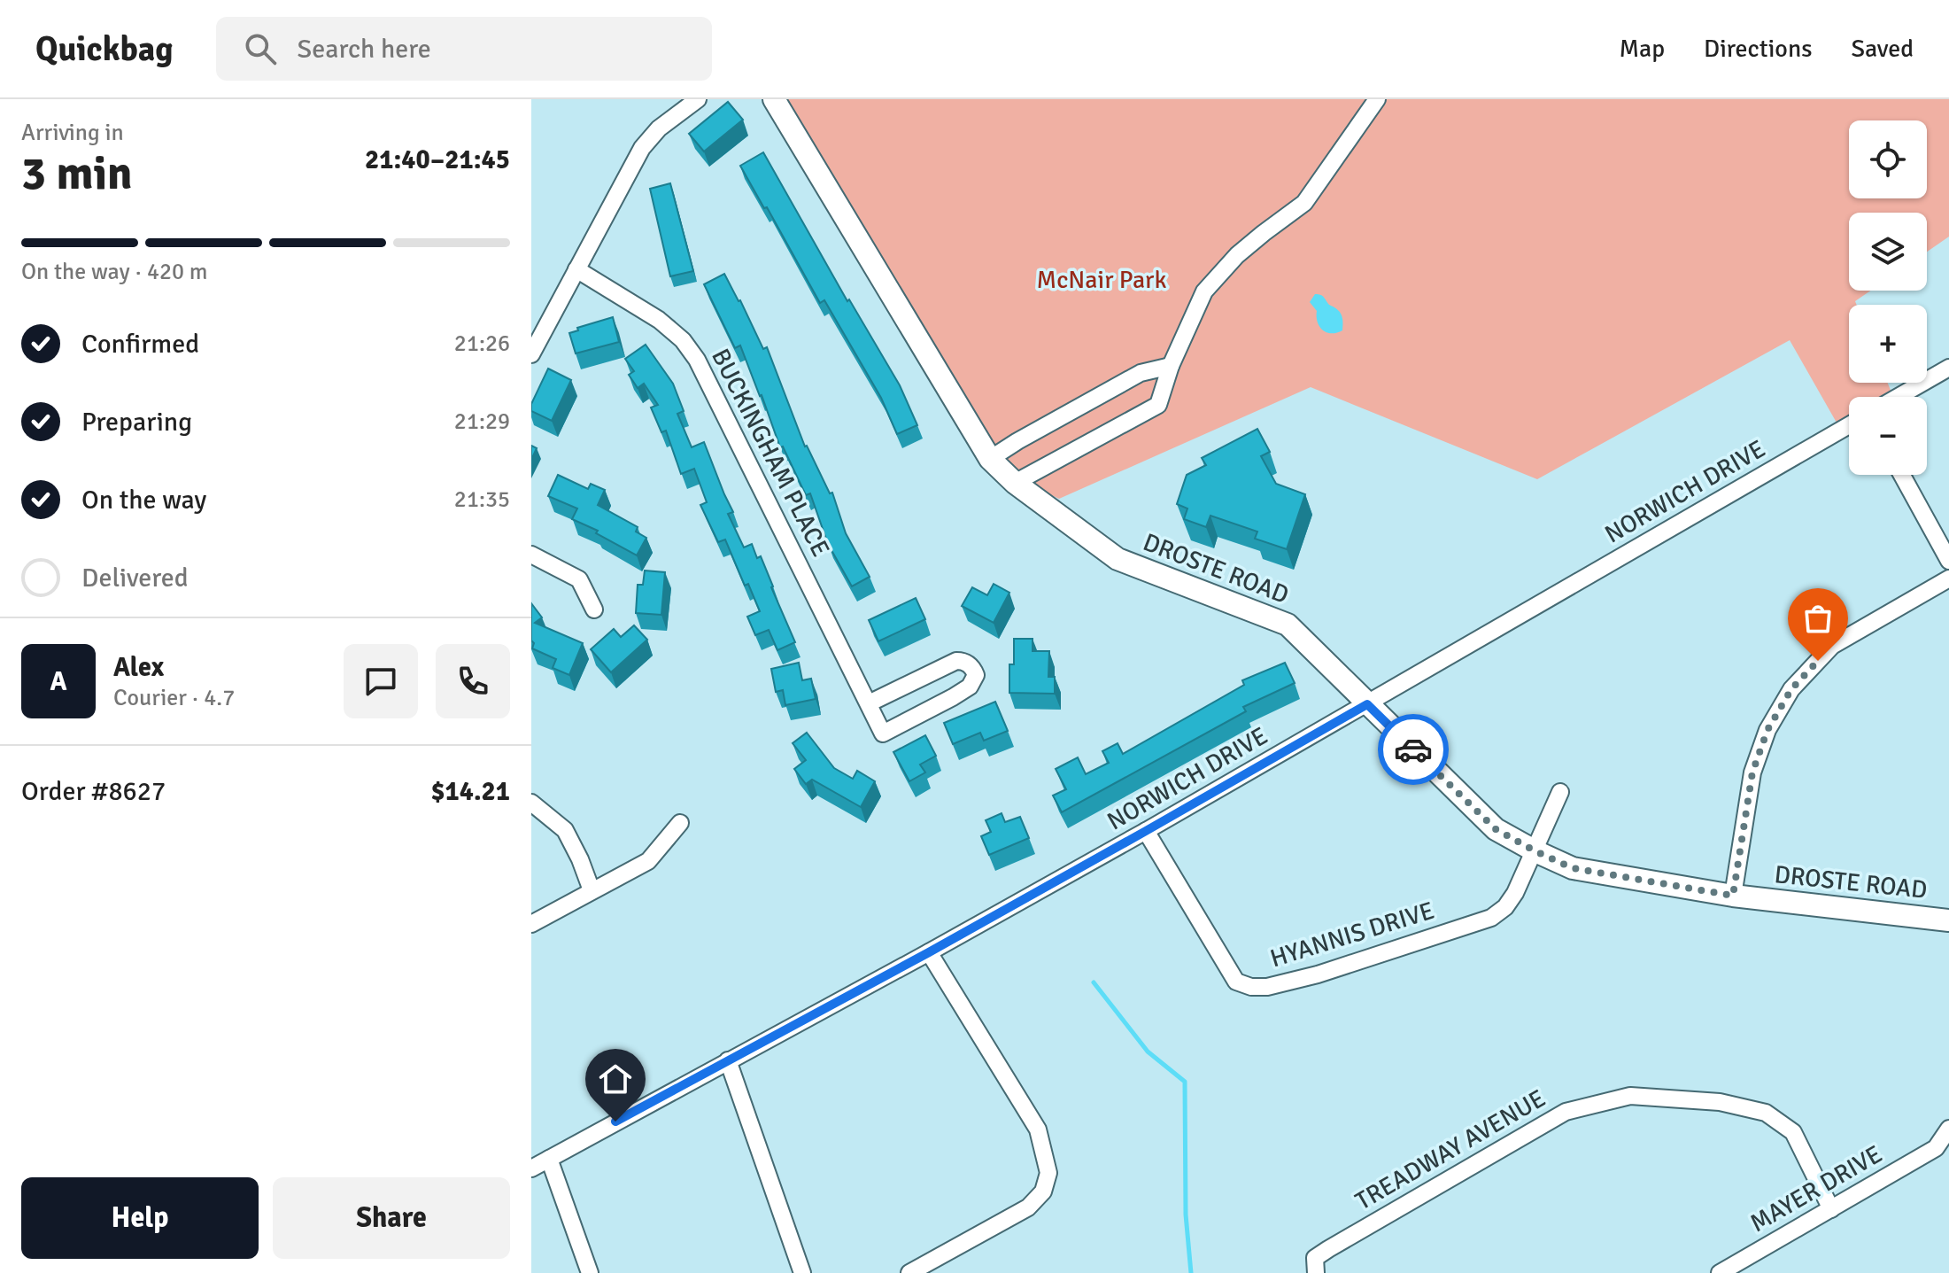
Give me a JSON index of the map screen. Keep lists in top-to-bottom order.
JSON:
{
  "streets": {
    "street": [
      "BUCKINGHAM PLACE",
      "NORWICH DRIVE",
      "DROSTE ROAD",
      "HYANNIS DRIVE",
      "TREADWAY AVENUE",
      "MAYER DRIVE"
    ]
  },
  "crossings": [
    ["NORWICH DRIVE", "DROSTE ROAD"],
    ["NORWICH DRIVE", "HYANNIS DRIVE"],
    ["DROSTE ROAD", "HYANNIS DRIVE"],
    ["TREADWAY AVENUE", "MAYER DRIVE"]
  ],
  "parks": ["McNair Park"],
  "page": {
    "header": "Quickbag",
    "search": "Search here",
    "nav": ["Map", "Directions", "Saved"],
    "heading": ["3 min", "Arriving in", "21:40–21:45"],
    "panel": [
      "Alex",
      "Courier · 4.7",
      "Order #8627",
      "$14.21"
    ],
    "map_buttons": ["+", "−"],
    "bar": "On the way · 420 m",
    "list": [
      ["Confirmed", "21:26"],
      ["Preparing", "21:29"],
      ["On the way", "21:35"],
      "Delivered"
    ],
    "round": "A",
    "buttons": ["Help", "Share"]
  }
}
